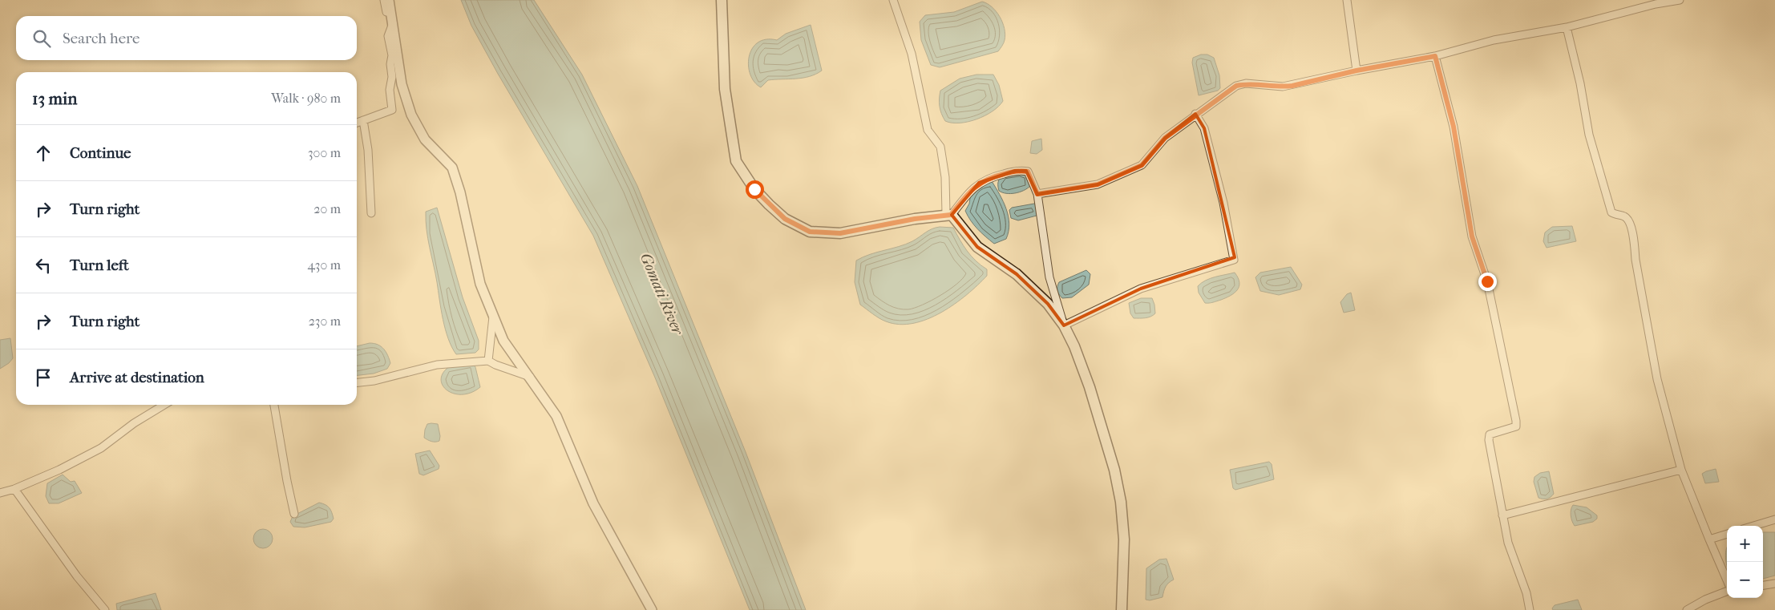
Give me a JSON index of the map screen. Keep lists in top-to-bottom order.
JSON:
{
  "water": ["Gomati River"],
  "page": {
    "search": "Search here",
    "heading": ["13 min", "Walk · 980 m"],
    "list": [
      ["Continue", "300 m"],
      ["Turn right", "20 m"],
      ["Turn left", "430 m"],
      ["Turn right", "230 m"],
      "Arrive at destination"
    ],
    "map_buttons": ["+", "−"]
  }
}
